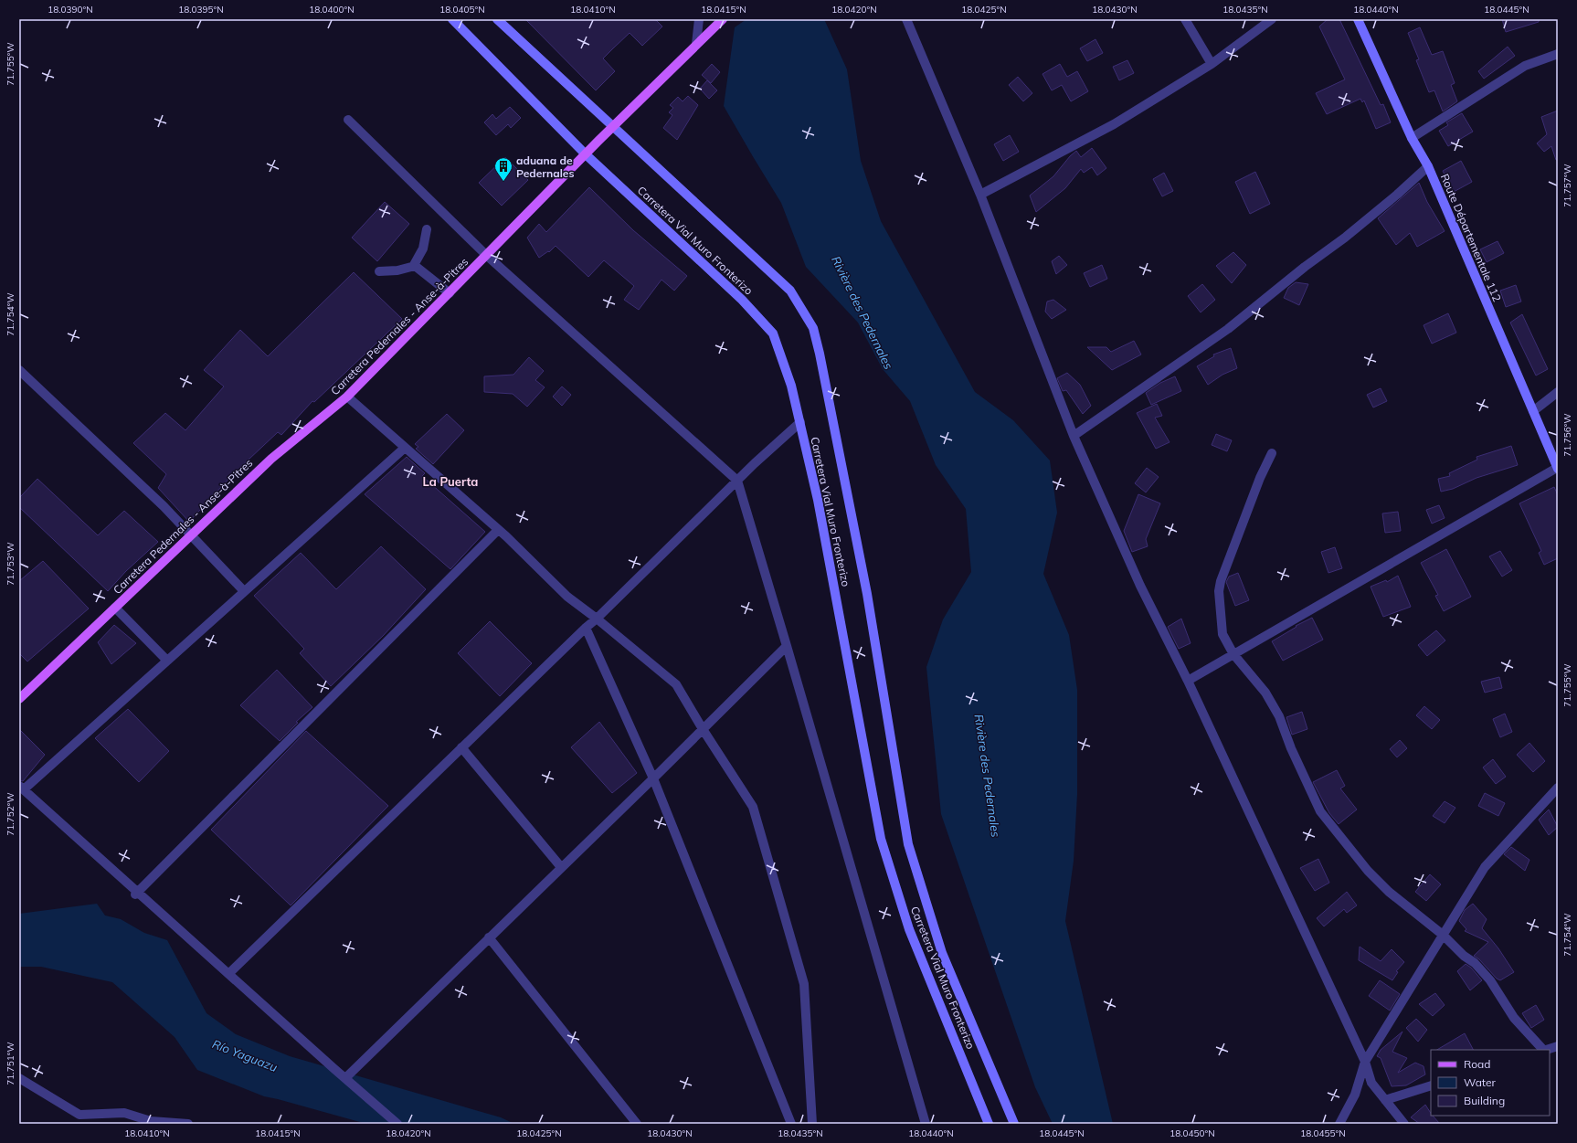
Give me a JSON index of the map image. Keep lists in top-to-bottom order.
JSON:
{
  "streets": {
    "main road": ["Carretera Pedernales - Anse-à-Pitres"],
    "street": ["Route Départementale 112", "Carretera Vial Muro Fronterizo"]
  },
  "crossings": [
    ["Carretera Vial Muro Fronterizo", "Carretera Pedernales - Anse-à-Pitres"]
  ],
  "districts": ["La Puerta"],
  "water": ["Rivière des Pedernales", "Río Yaguazu"],
  "places": {
    "building": ["aduana de Pedernales"]
  },
  "legend": ["Road", "Water", "Building"],
  "coordinates": [
    "18.0390°N",
    "18.0395°N",
    "18.0400°N",
    "18.0405°N",
    "18.0410°N",
    "18.0415°N",
    "18.0420°N",
    "18.0425°N",
    "18.0430°N",
    "18.0435°N",
    "18.0440°N",
    "18.0445°N",
    "71.755°W",
    "71.757°W",
    "71.754°W",
    "71.756°W",
    "71.753°W",
    "71.752°W",
    "71.751°W",
    "18.0450°N",
    "18.0455°N"
  ]
}
